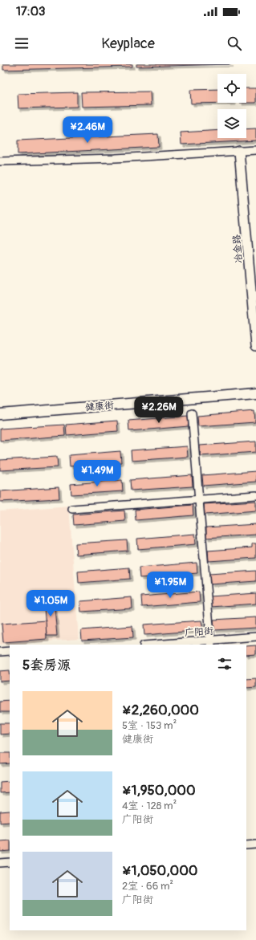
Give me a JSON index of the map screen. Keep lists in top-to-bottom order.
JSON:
{
  "streets": {
    "main road": ["健康街"],
    "street": ["冶金路", "广阳街"]
  },
  "page": {
    "status": "17:03",
    "header": "Keyplace",
    "price": [
      "¥2.46M",
      "¥2.26M",
      "¥1.49M",
      "¥1.95M",
      "¥1.05M"
    ],
    "heading": "5套房源",
    "list": [
      {
        "name": "¥2,260,000",
        "note": "5室 · 153 m² · 健康街"
      },
      {
        "name": "¥1,950,000",
        "note": "4室 · 128 m² · 广阳街"
      },
      {
        "name": "¥1,050,000",
        "note": "2室 · 66 m² · 广阳街"
      }
    ]
  }
}
